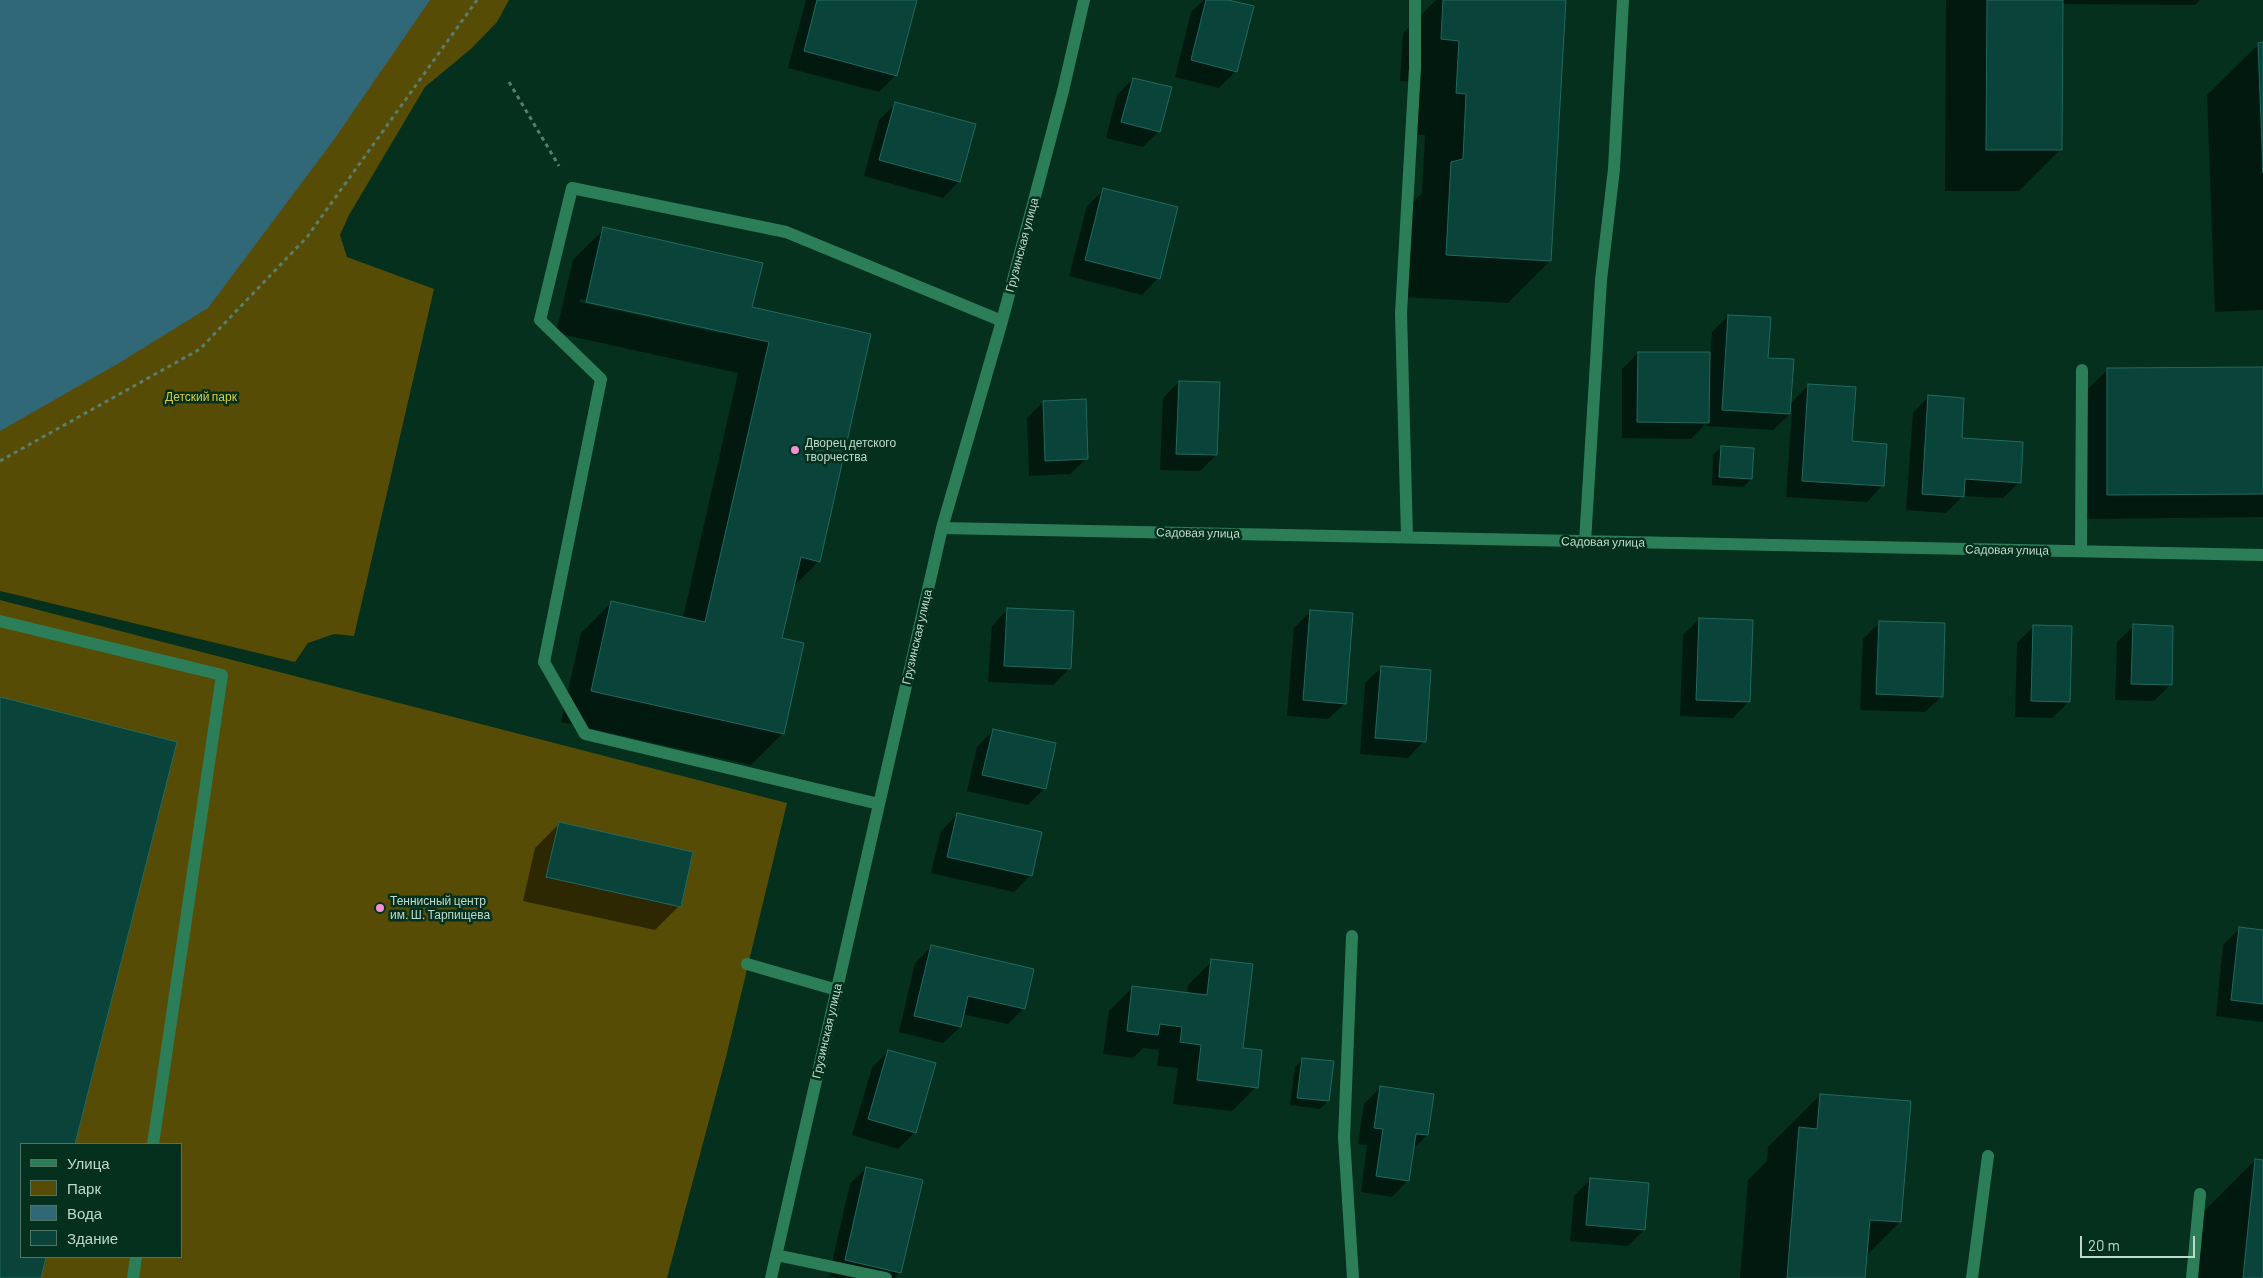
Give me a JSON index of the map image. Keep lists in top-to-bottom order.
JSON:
{
  "streets": {
    "street": ["Грузинская улица", "Садовая улица"]
  },
  "crossings": [
    ["Грузинская улица", "Садовая улица"]
  ],
  "parks": ["Детский парк"],
  "places": ["Дворец детского творчества", "Теннисный центр им. Ш. Тарпищева"],
  "legend": [
    "Улица",
    "Парк",
    "Вода",
    "Здание"
  ],
  "scale_bar": "20 m"
}
